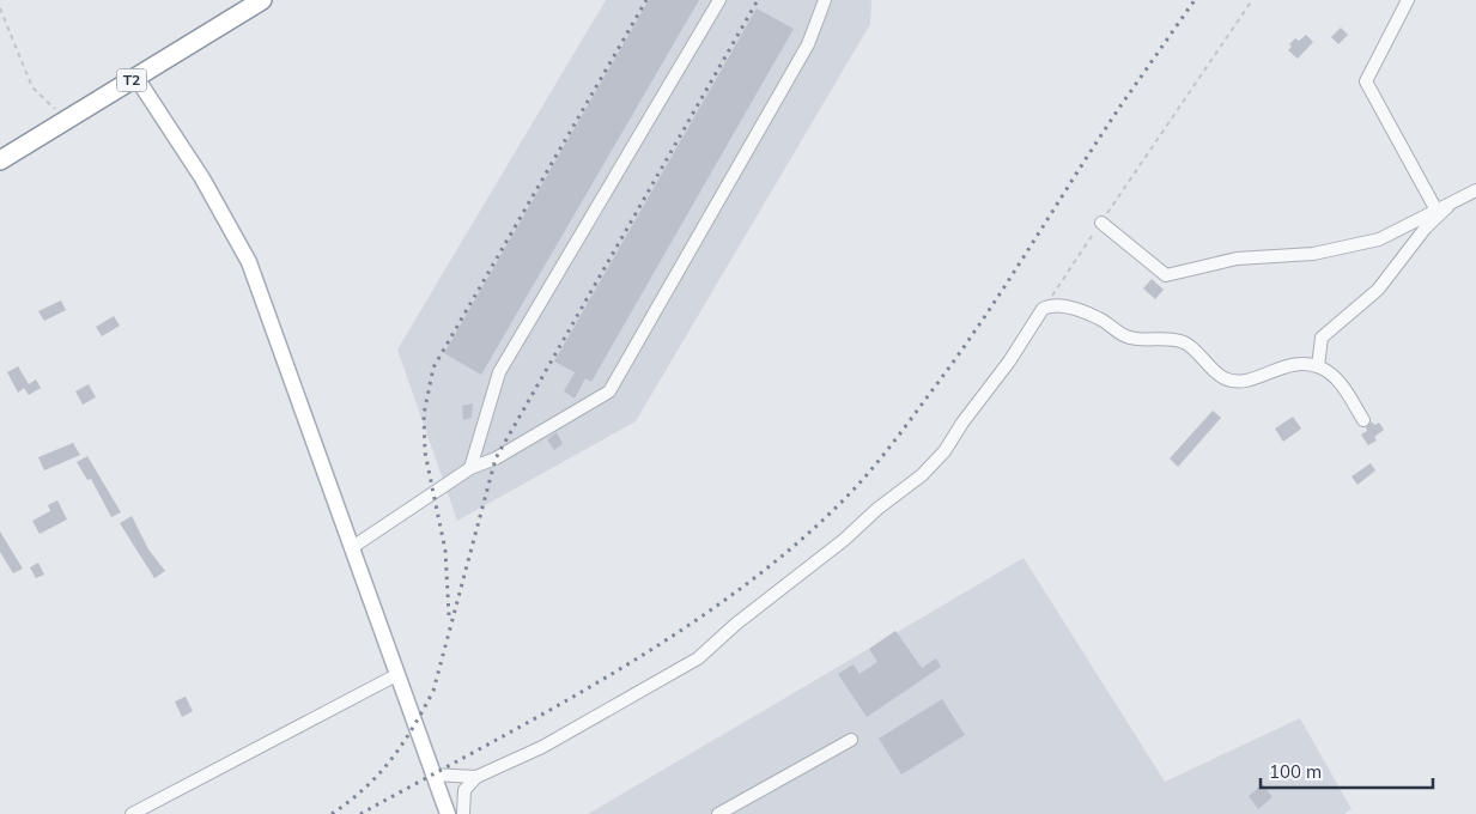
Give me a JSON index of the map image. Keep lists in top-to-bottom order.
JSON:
{
  "streets": {
    "highway": ["T2"]
  },
  "scale_bar": "100 m"
}
